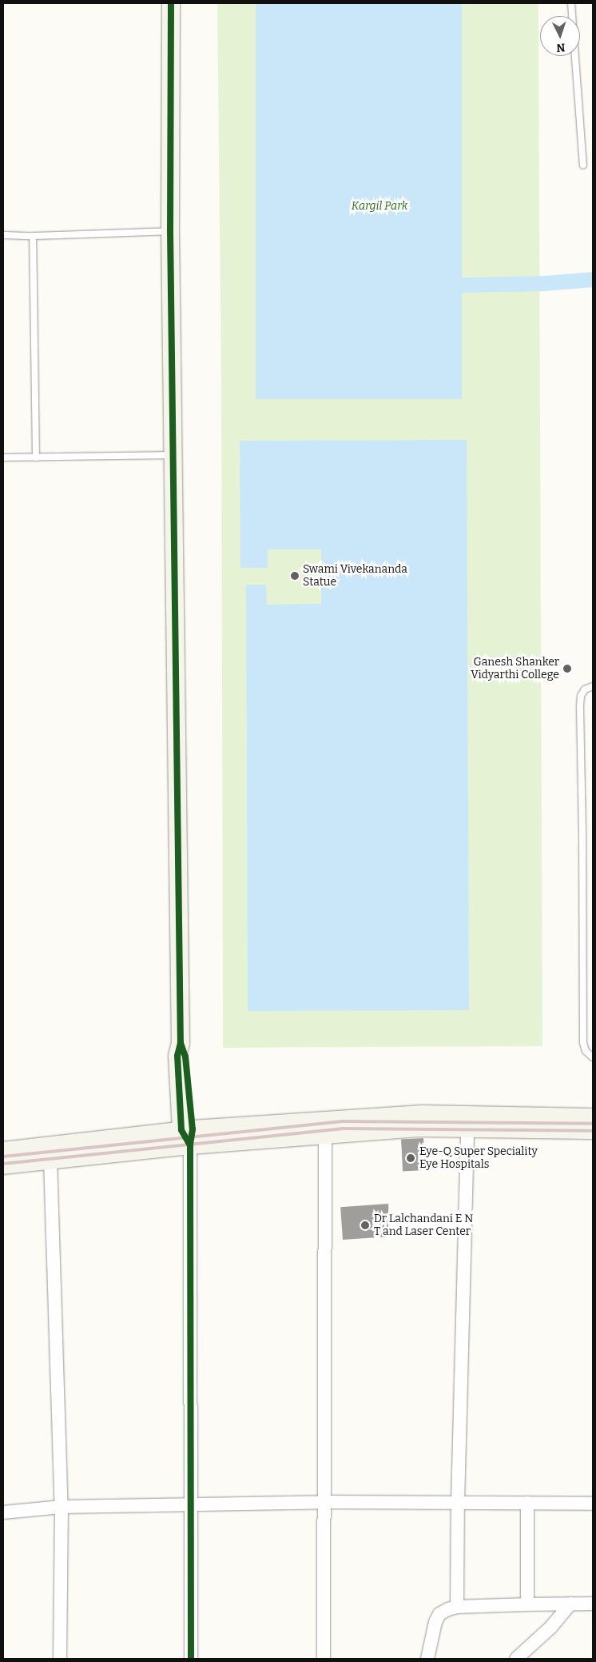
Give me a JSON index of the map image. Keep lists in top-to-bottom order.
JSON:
{
  "parks": ["Kargil Park"],
  "places": [
    "Swami Vivekananda Statue",
    "Ganesh Shanker Vidyarthi College",
    "Eye-Q Super Speciality Eye Hospitals",
    "Dr Lalchandani E N T and Laser Center"
  ],
  "north": "bottom"
}
